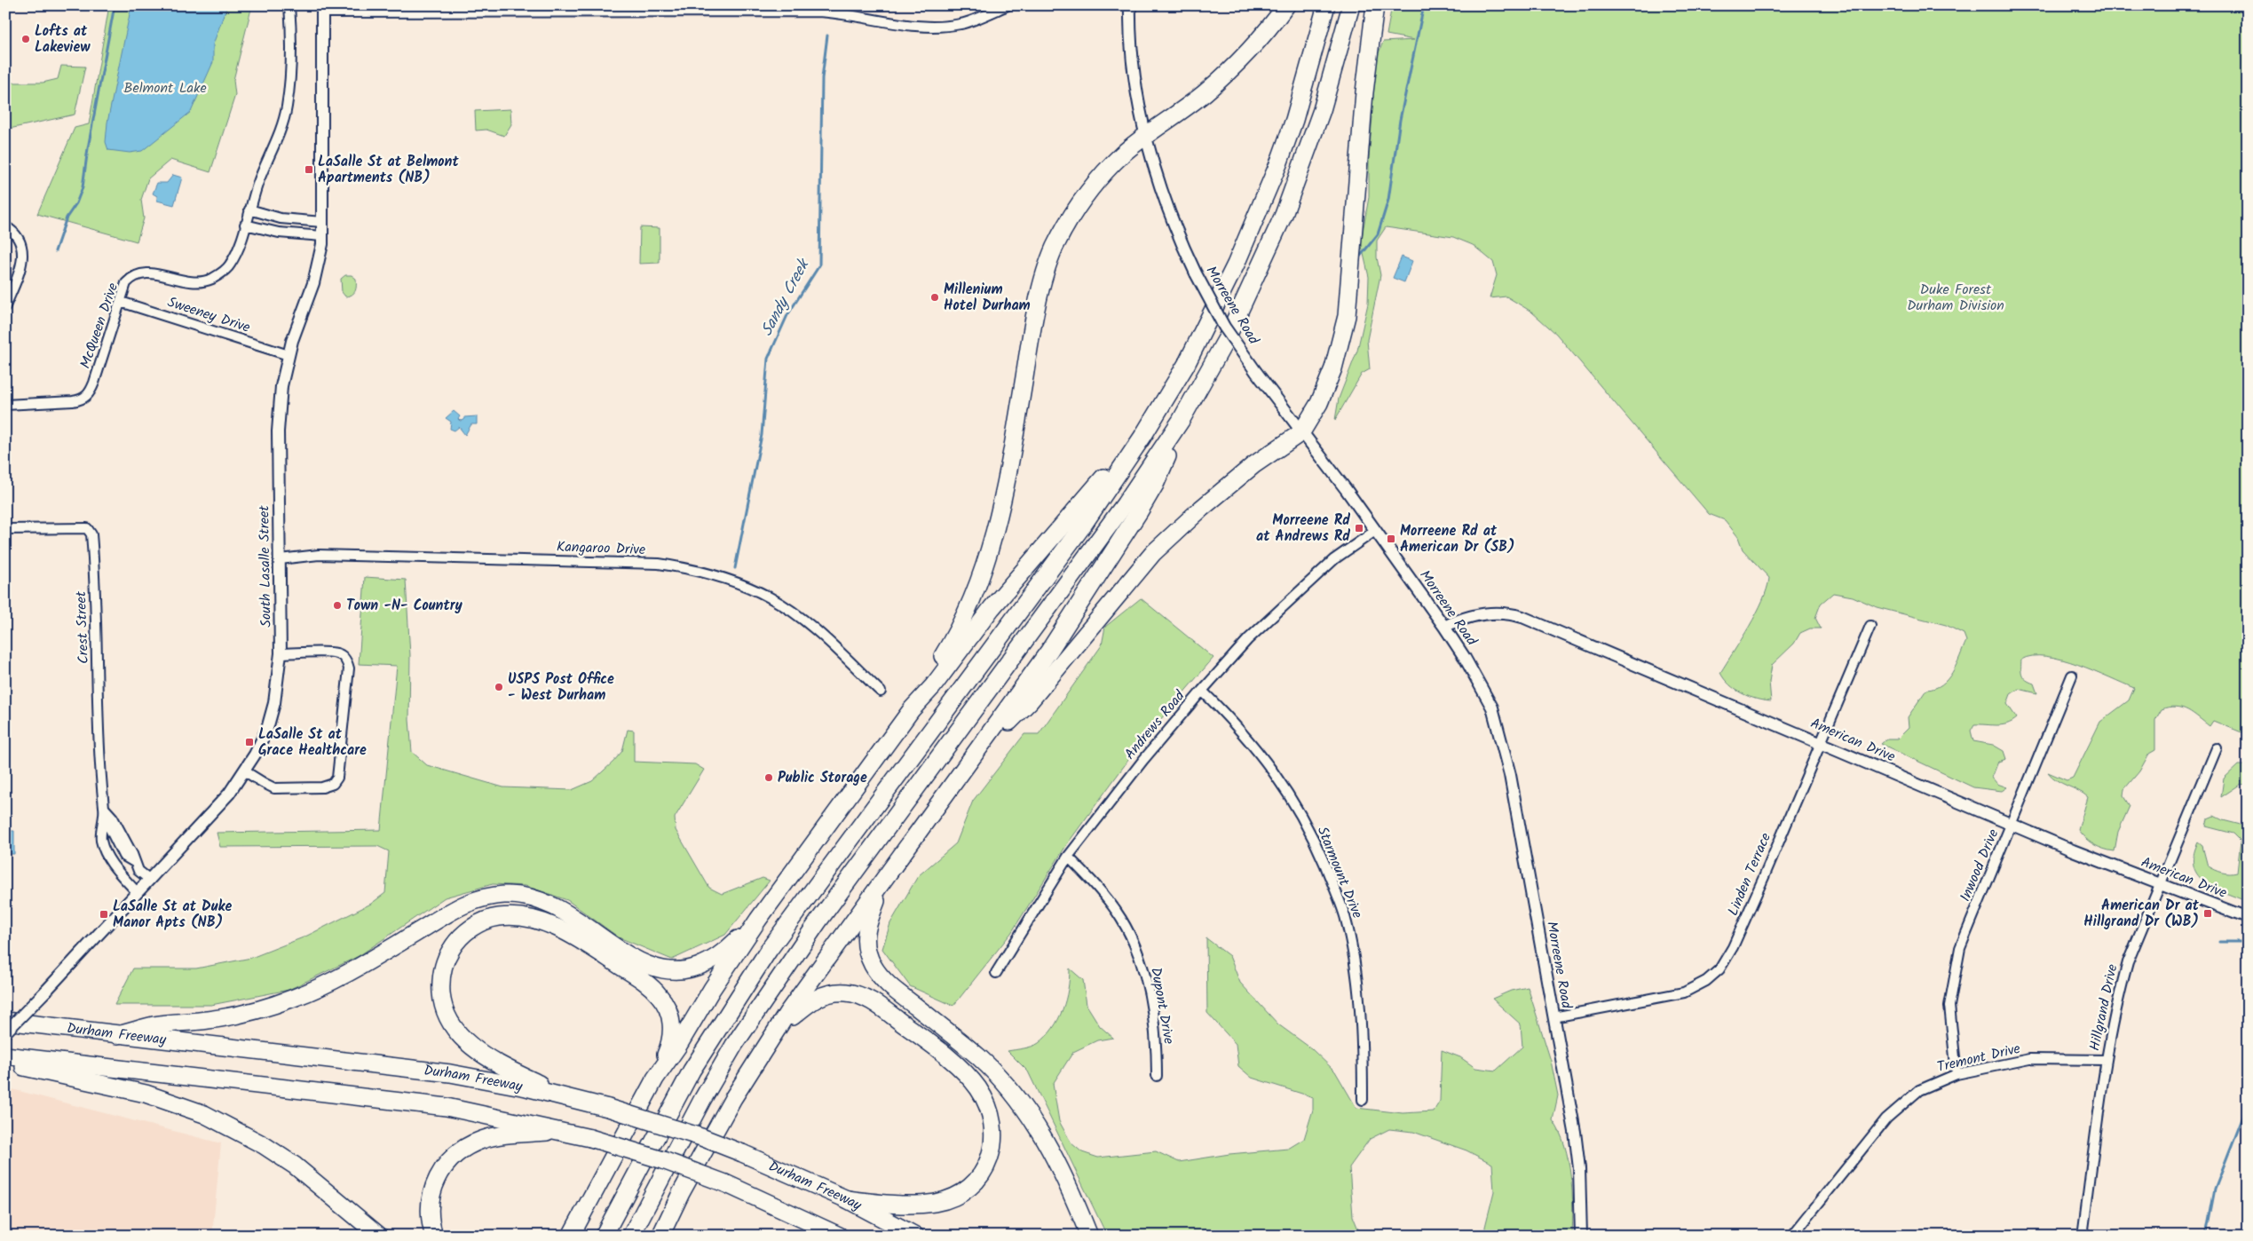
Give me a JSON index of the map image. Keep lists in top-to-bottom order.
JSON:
{
  "streets": {
    "highway": ["Durham Freeway"],
    "street": [
      "Morreene Road",
      "Sweeney Drive",
      "McQueen Drive",
      "Kangaroo Drive",
      "South Lasalle Street",
      "Crest Street",
      "Andrews Road",
      "American Drive",
      "Inwood Drive",
      "Starmount Drive",
      "Linden Terrace",
      "Dupont Drive",
      "Hillgrand Drive",
      "Tremont Drive"
    ]
  },
  "crossings": [
    ["Morreene Road", "Andrews Road"],
    ["Morreene Road", "American Drive"],
    ["Morreene Road", "Linden Terrace"],
    ["Sweeney Drive", "McQueen Drive"],
    ["Sweeney Drive", "South Lasalle Street"],
    ["Kangaroo Drive", "South Lasalle Street"],
    ["South Lasalle Street", "Crest Street"],
    ["Andrews Road", "Starmount Drive"],
    ["Andrews Road", "Dupont Drive"],
    ["American Drive", "Inwood Drive"],
    ["American Drive", "Linden Terrace"],
    ["American Drive", "Hillgrand Drive"],
    ["Inwood Drive", "Tremont Drive"],
    ["Hillgrand Drive", "Tremont Drive"]
  ],
  "water": ["Sandy Creek"],
  "parks": ["Belmont Lake", "Duke Forest Durham Division"],
  "places": {
    "other": [
      "Lofts at Lakeview",
      "Millenium Hotel Durham",
      "Town -N- Country",
      "USPS Post Office - West Durham",
      "Public Storage"
    ],
    "transit": [
      "LaSalle St at Belmont Apartments (NB)",
      "Morreene Rd at Andrews Rd",
      "Morreene Rd at American Dr (SB)",
      "LaSalle St at Grace Healthcare",
      "American Dr at Hillgrand Dr (WB)",
      "LaSalle St at Duke Manor Apts (NB)"
    ]
  }
}
